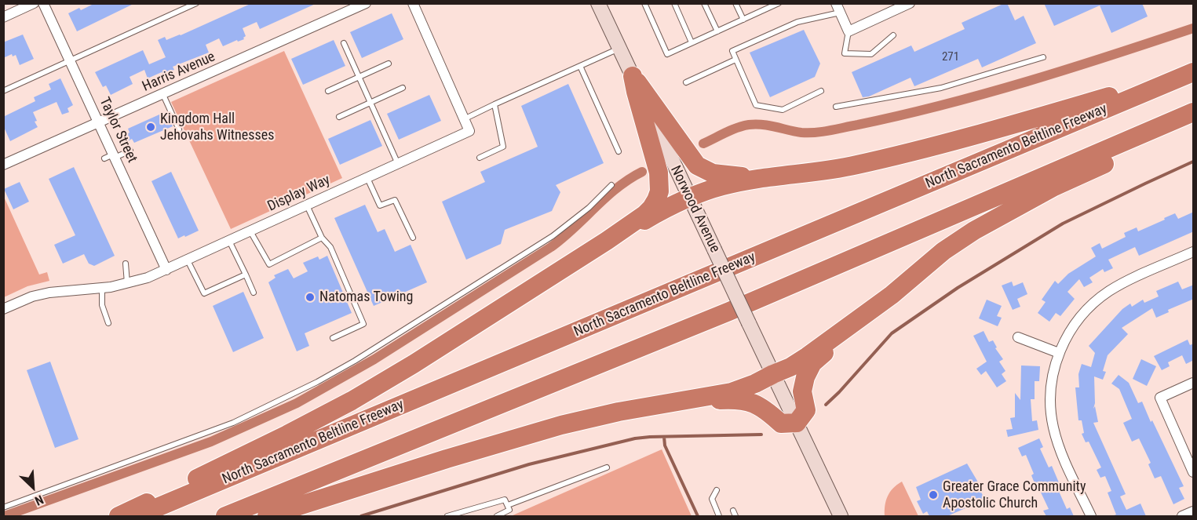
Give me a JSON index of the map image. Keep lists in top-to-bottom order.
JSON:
{
  "streets": {
    "highway": ["North Sacramento Beltline Freeway"],
    "main road": ["Norwood Avenue"],
    "street": ["Harris Avenue", "Taylor Street", "Display Way"]
  },
  "crossings": [
    ["Harris Avenue", "Taylor Street"],
    ["Taylor Street", "Display Way"]
  ],
  "places": ["Kingdom Hall Jehovahs Witnesses", "Natomas Towing", "Greater Grace Community Apostolic Church"],
  "house_numbers": ["271"],
  "north": "bottom right"
}
